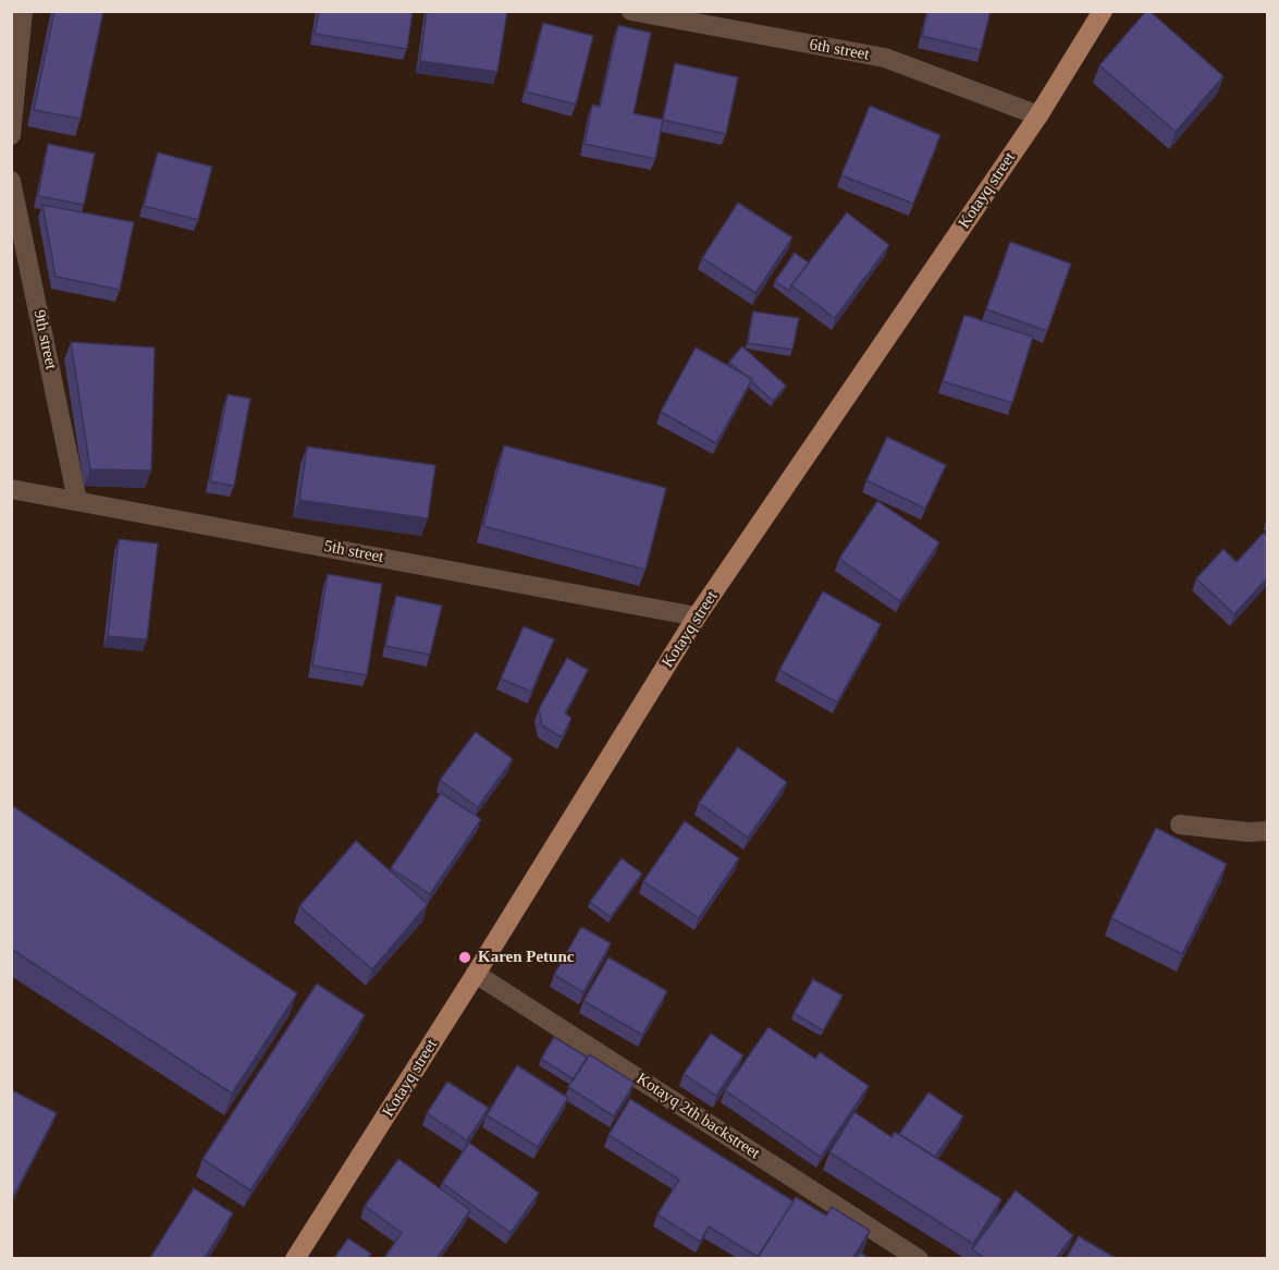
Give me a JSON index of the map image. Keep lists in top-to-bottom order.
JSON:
{
  "streets": {
    "main road": ["Kotayq street"],
    "street": [
      "6th street",
      "9th street",
      "5th street",
      "Kotayq 2th backstreet"
    ]
  },
  "crossings": [
    ["6th street", "Kotayq street"],
    ["Kotayq street", "5th street"],
    ["Kotayq street", "Kotayq 2th backstreet"],
    ["9th street", "5th street"]
  ],
  "places": ["Karen Petunc"]
}
